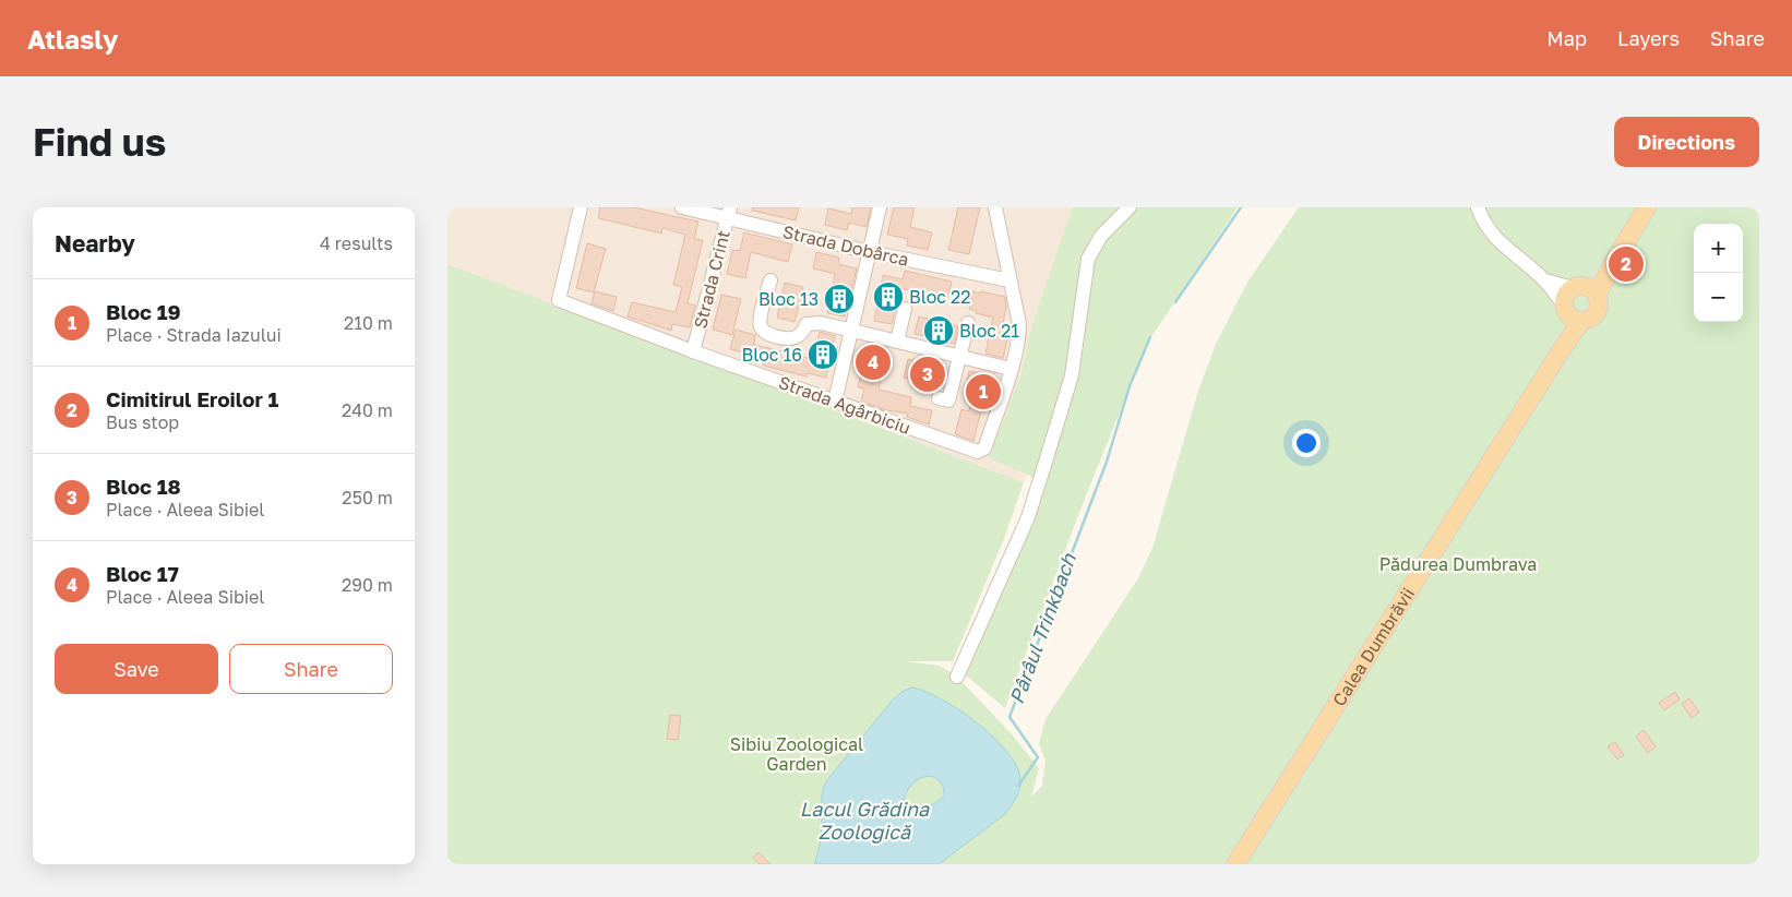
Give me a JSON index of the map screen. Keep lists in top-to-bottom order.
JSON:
{
  "streets": {
    "main road": ["Calea Dumbrăvii"],
    "street": ["Strada Dobârca", "Strada Crint", "Strada Agârbiciu"]
  },
  "crossings": [
    ["Strada Dobârca", "Strada Crint"],
    ["Strada Crint", "Strada Agârbiciu"]
  ],
  "water": ["Pârâul Trinkbach", "Lacul Grădina Zoologică"],
  "parks": ["Pădurea Dumbrava", "Sibiu Zoological Garden"],
  "places": {
    "building": [
      "Bloc 22",
      "Bloc 13",
      "Bloc 21",
      "Bloc 16"
    ]
  },
  "page": {
    "header": "Atlasly",
    "nav": ["Map", "Layers", "Share"],
    "buttons": [
      "Directions",
      ["Save", "Share"]
    ],
    "title": "Find us",
    "heading": ["Nearby", "4 results"],
    "map_buttons": ["+", "−"],
    "pins": [
      "2",
      "4",
      "3",
      "1"
    ],
    "list": [
      {
        "mark": "1",
        "name": "Bloc 19",
        "note": "Place · Strada Iazului",
        "value": "210 m"
      },
      {
        "mark": "2",
        "name": "Cimitirul Eroilor 1",
        "note": "Bus stop",
        "value": "240 m"
      },
      {
        "mark": "3",
        "name": "Bloc 18",
        "note": "Place · Aleea Sibiel",
        "value": "250 m"
      },
      {
        "mark": "4",
        "name": "Bloc 17",
        "note": "Place · Aleea Sibiel",
        "value": "290 m"
      }
    ]
  }
}
